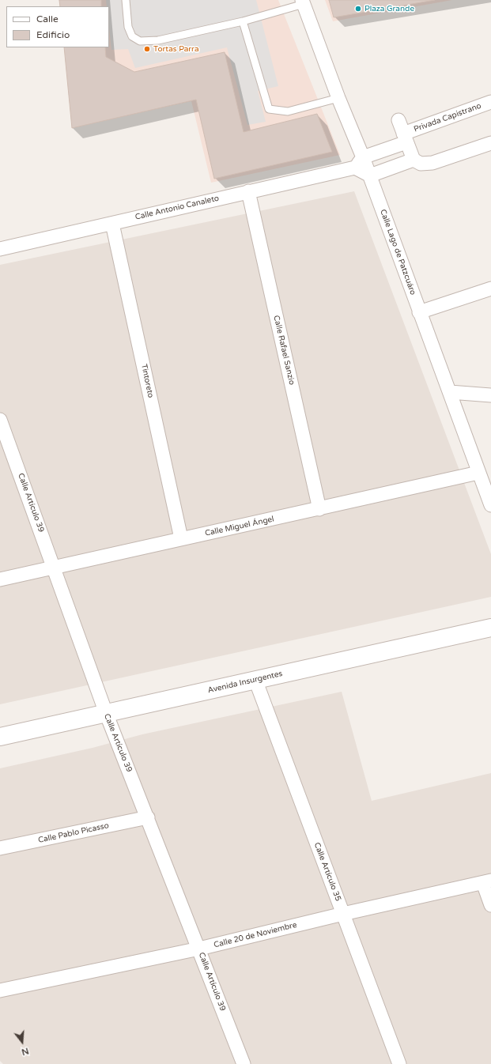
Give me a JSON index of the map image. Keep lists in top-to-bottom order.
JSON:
{
  "streets": {
    "street": [
      "Privada Capistrano",
      "Calle Antonio Canaleto",
      "Calle Lago de Patzcuáro",
      "Calle Rafael Sanzio",
      "Tintoreto",
      "Calle Artículo 39",
      "Calle Miguel Ángel",
      "Avenida Insurgentes",
      "Calle Pablo Picasso",
      "Calle Artículo 35",
      "Calle 20 de Noviembre"
    ]
  },
  "crossings": [
    ["Privada Capistrano", "Calle Lago de Patzcuáro"],
    ["Calle Antonio Canaleto", "Calle Rafael Sanzio"],
    ["Calle Antonio Canaleto", "Tintoreto"],
    ["Calle Lago de Patzcuáro", "Calle Miguel Ángel"],
    ["Calle Rafael Sanzio", "Calle Miguel Ángel"],
    ["Tintoreto", "Calle Miguel Ángel"],
    ["Calle Artículo 39", "Calle Miguel Ángel"],
    ["Calle Artículo 39", "Avenida Insurgentes"],
    ["Calle Artículo 39", "Calle Pablo Picasso"],
    ["Calle Artículo 39", "Calle 20 de Noviembre"],
    ["Avenida Insurgentes", "Calle Artículo 35"],
    ["Calle Artículo 35", "Calle 20 de Noviembre"]
  ],
  "places": ["Plaza Grande", "Tortas Parra"],
  "legend": ["Calle", "Edificio"],
  "north": "bottom"
}
